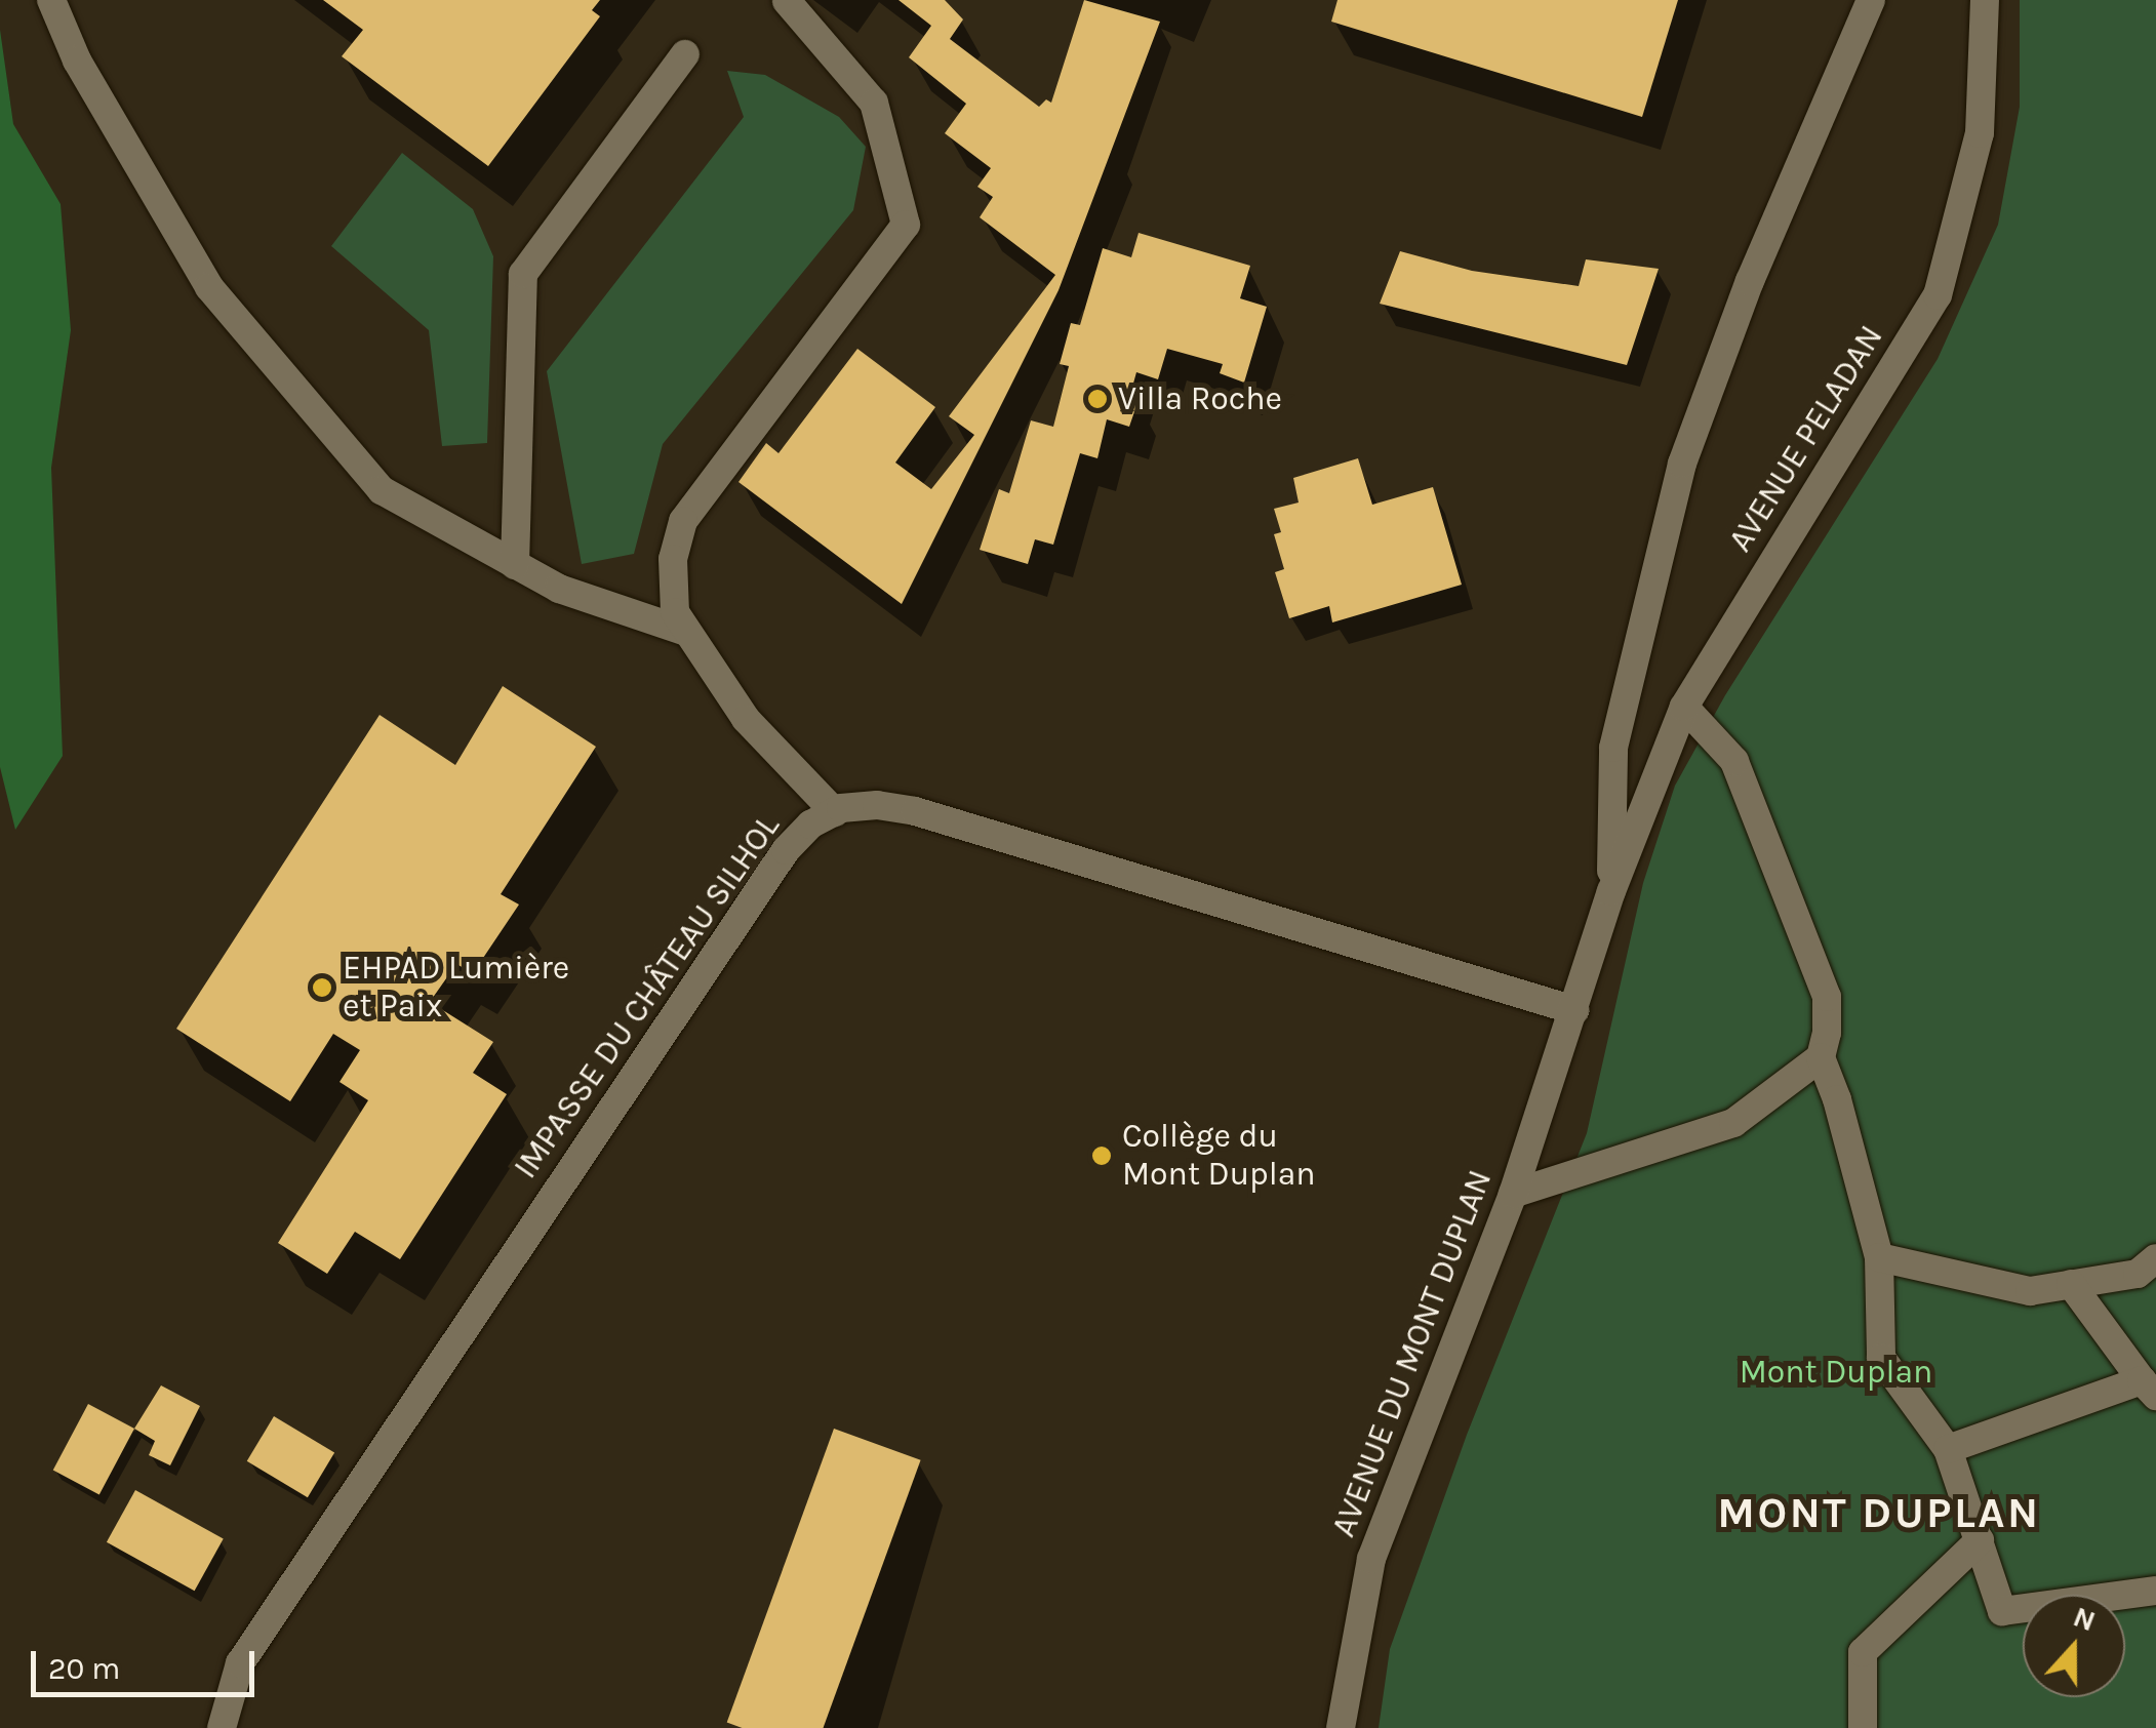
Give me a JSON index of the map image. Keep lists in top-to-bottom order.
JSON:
{
  "streets": {
    "street": ["AVENUE PELADAN", "IMPASSE DU CHÂTEAU SILHOL", "AVENUE DU MONT DUPLAN"]
  },
  "crossings": [
    ["AVENUE PELADAN", "IMPASSE DU CHÂTEAU SILHOL"],
    ["AVENUE PELADAN", "AVENUE DU MONT DUPLAN"],
    ["IMPASSE DU CHÂTEAU SILHOL", "AVENUE DU MONT DUPLAN"]
  ],
  "districts": ["MONT DUPLAN"],
  "parks": ["Mont Duplan"],
  "places": ["Villa Roche", "EHPAD Lumière et Paix", "Collège du Mont Duplan"],
  "scale_bar": "20 m",
  "north": "top"
}
